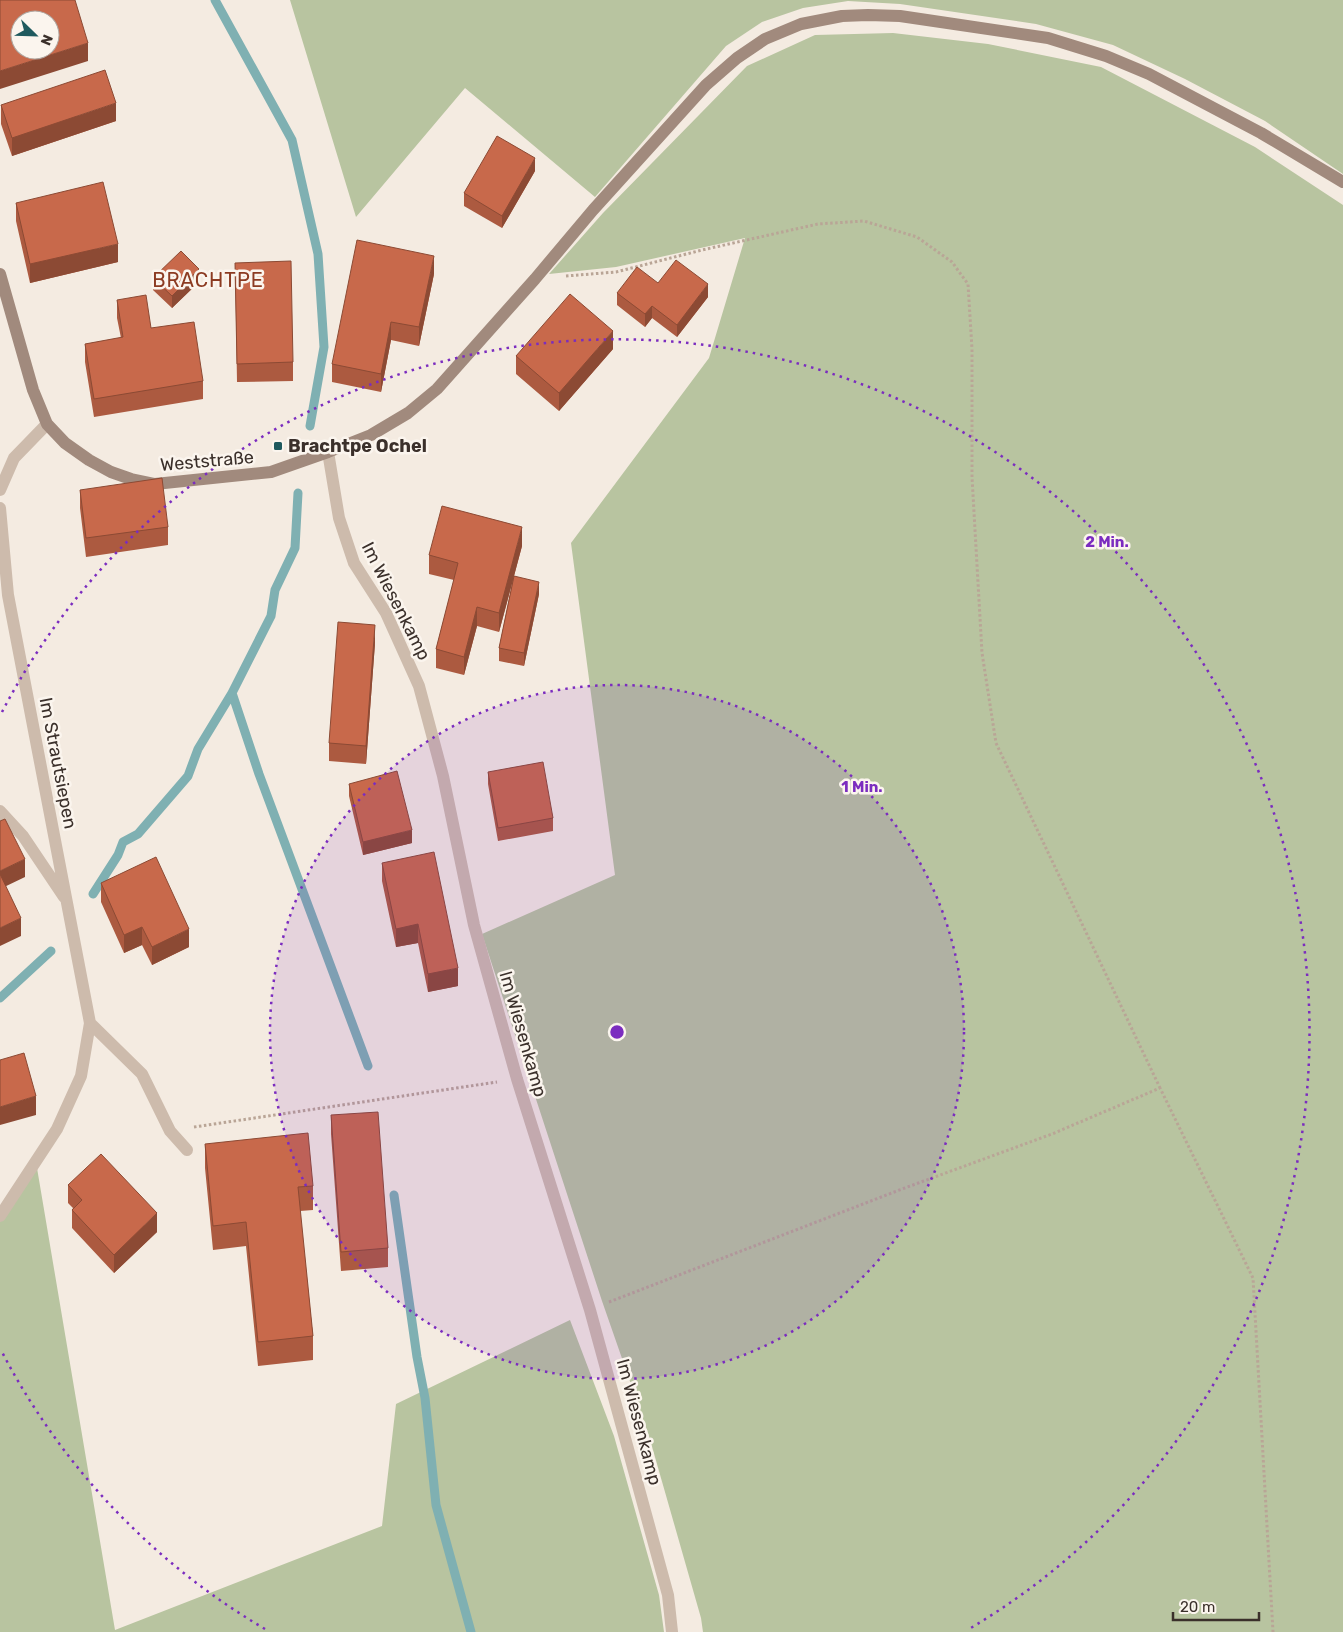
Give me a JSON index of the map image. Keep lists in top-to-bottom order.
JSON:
{
  "streets": {
    "main road": ["Weststraße"],
    "street": ["Im Wiesenkamp", "Im Strautsiepen"]
  },
  "crossings": [
    ["Weststraße", "Im Wiesenkamp"]
  ],
  "districts": ["BRACHTPE"],
  "places": {
    "transit": ["Brachtpe Ochel"]
  },
  "scale_bar": "20 m",
  "north": "bottom right",
  "rings": ["2 Min.", "1 Min."]
}
